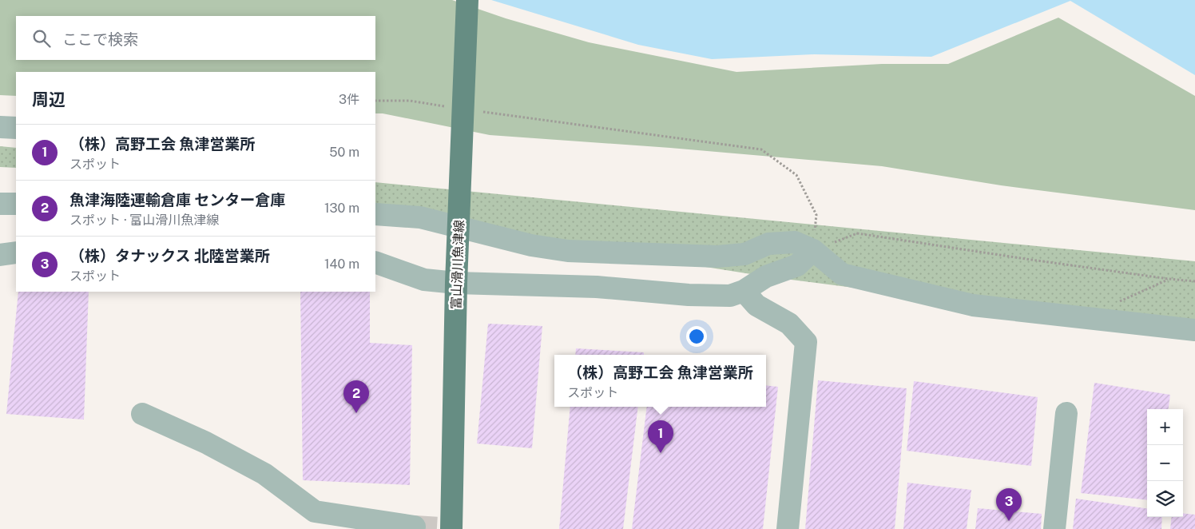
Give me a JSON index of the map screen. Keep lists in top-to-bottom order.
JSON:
{
  "streets": {
    "main road": ["富山滑川魚津線"]
  },
  "page": {
    "search": "ここで検索",
    "heading": ["周辺", "3件"],
    "list": [
      {
        "mark": "1",
        "name": "（株）高野工会 魚津営業所",
        "note": "スポット",
        "value": "50 m"
      },
      {
        "mark": "2",
        "name": "魚津海陸運輸倉庫 センター倉庫",
        "note": "スポット · 富山滑川魚津線",
        "value": "130 m"
      },
      {
        "mark": "3",
        "name": "（株）タナックス 北陸営業所",
        "note": "スポット",
        "value": "140 m"
      }
    ],
    "popup": ["（株）高野工会 魚津営業所", "スポット"],
    "pins": ["2", "1", "3"],
    "map_buttons": ["+", "−"]
  }
}
